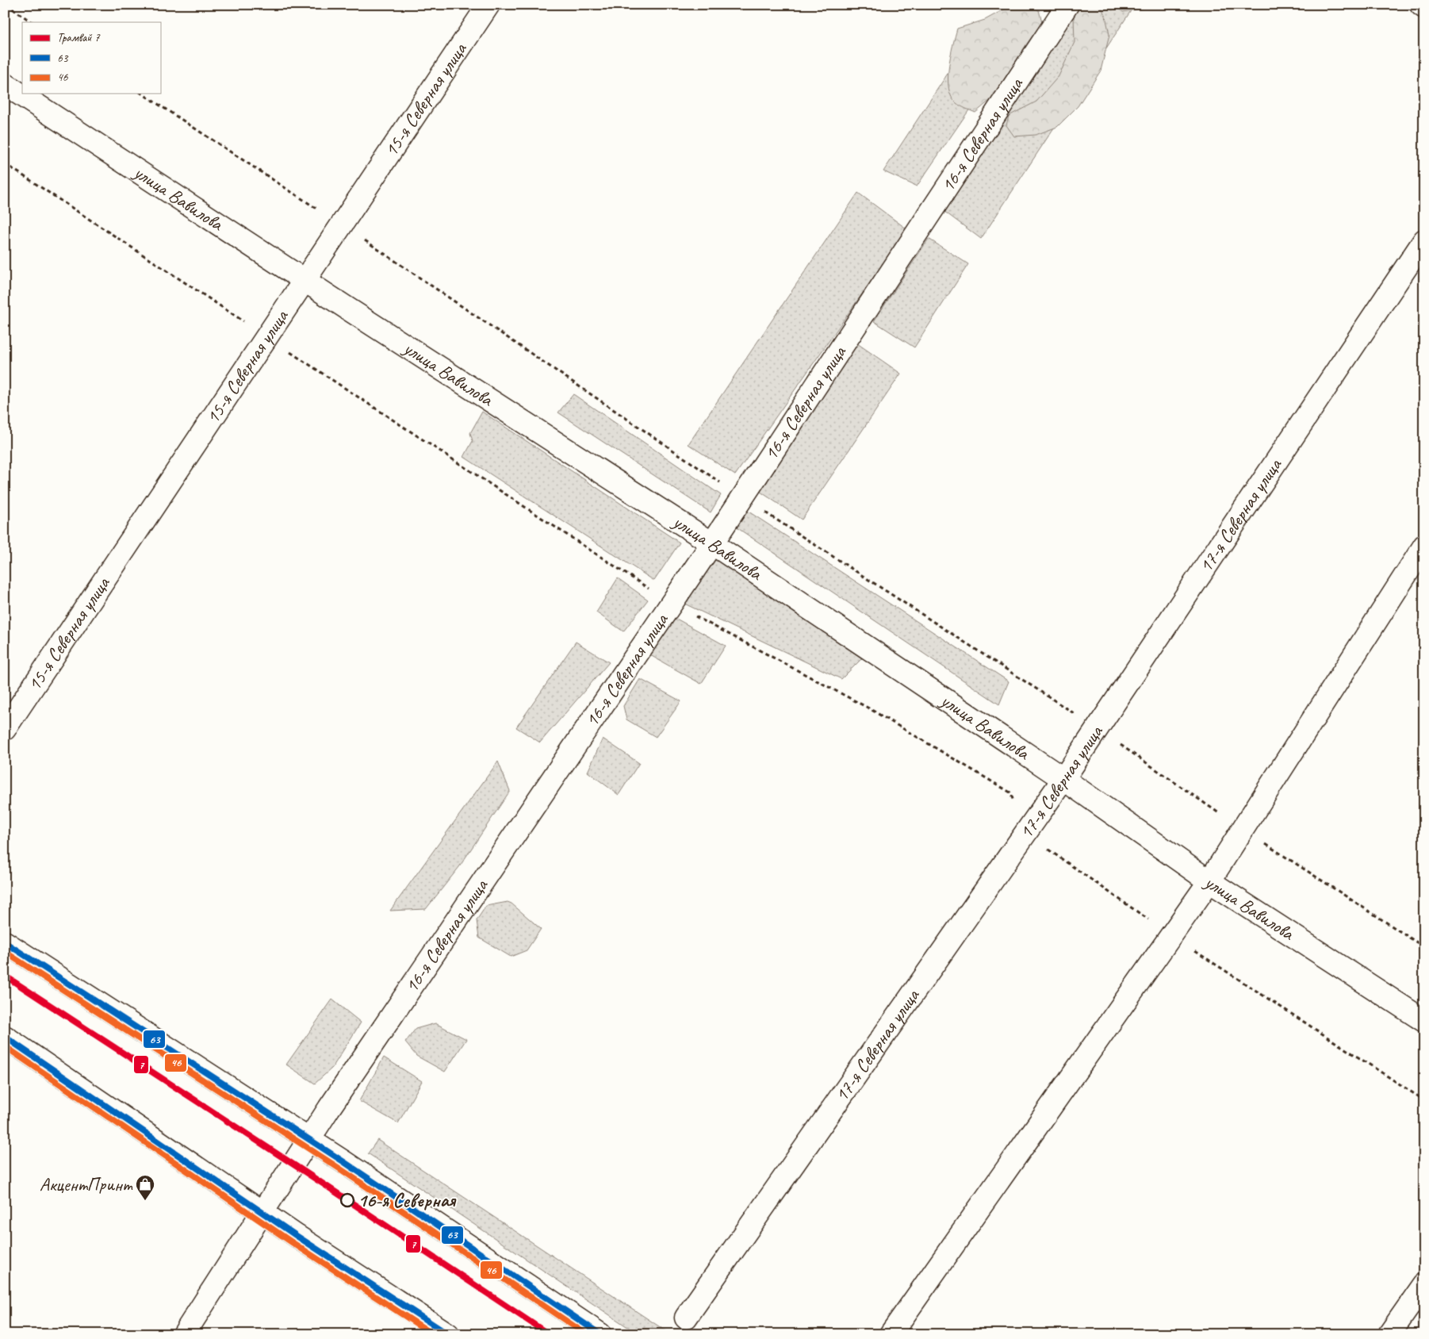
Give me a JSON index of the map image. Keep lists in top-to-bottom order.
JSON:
{
  "streets": {
    "street": [
      "15-я Северная улица",
      "16-я Северная улица",
      "улица Вавилова",
      "17-я Северная улица"
    ]
  },
  "crossings": [
    ["15-я Северная улица", "улица Вавилова"],
    ["16-я Северная улица", "улица Вавилова"],
    ["улица Вавилова", "17-я Северная улица"]
  ],
  "places": {
    "other": ["16-я Северная"],
    "shop": ["АкцентПринт"]
  },
  "lines": ["transit line 63", "transit line 46", "tram line 7"],
  "legend": ["Трамвай 7", "63", "46"]
}
